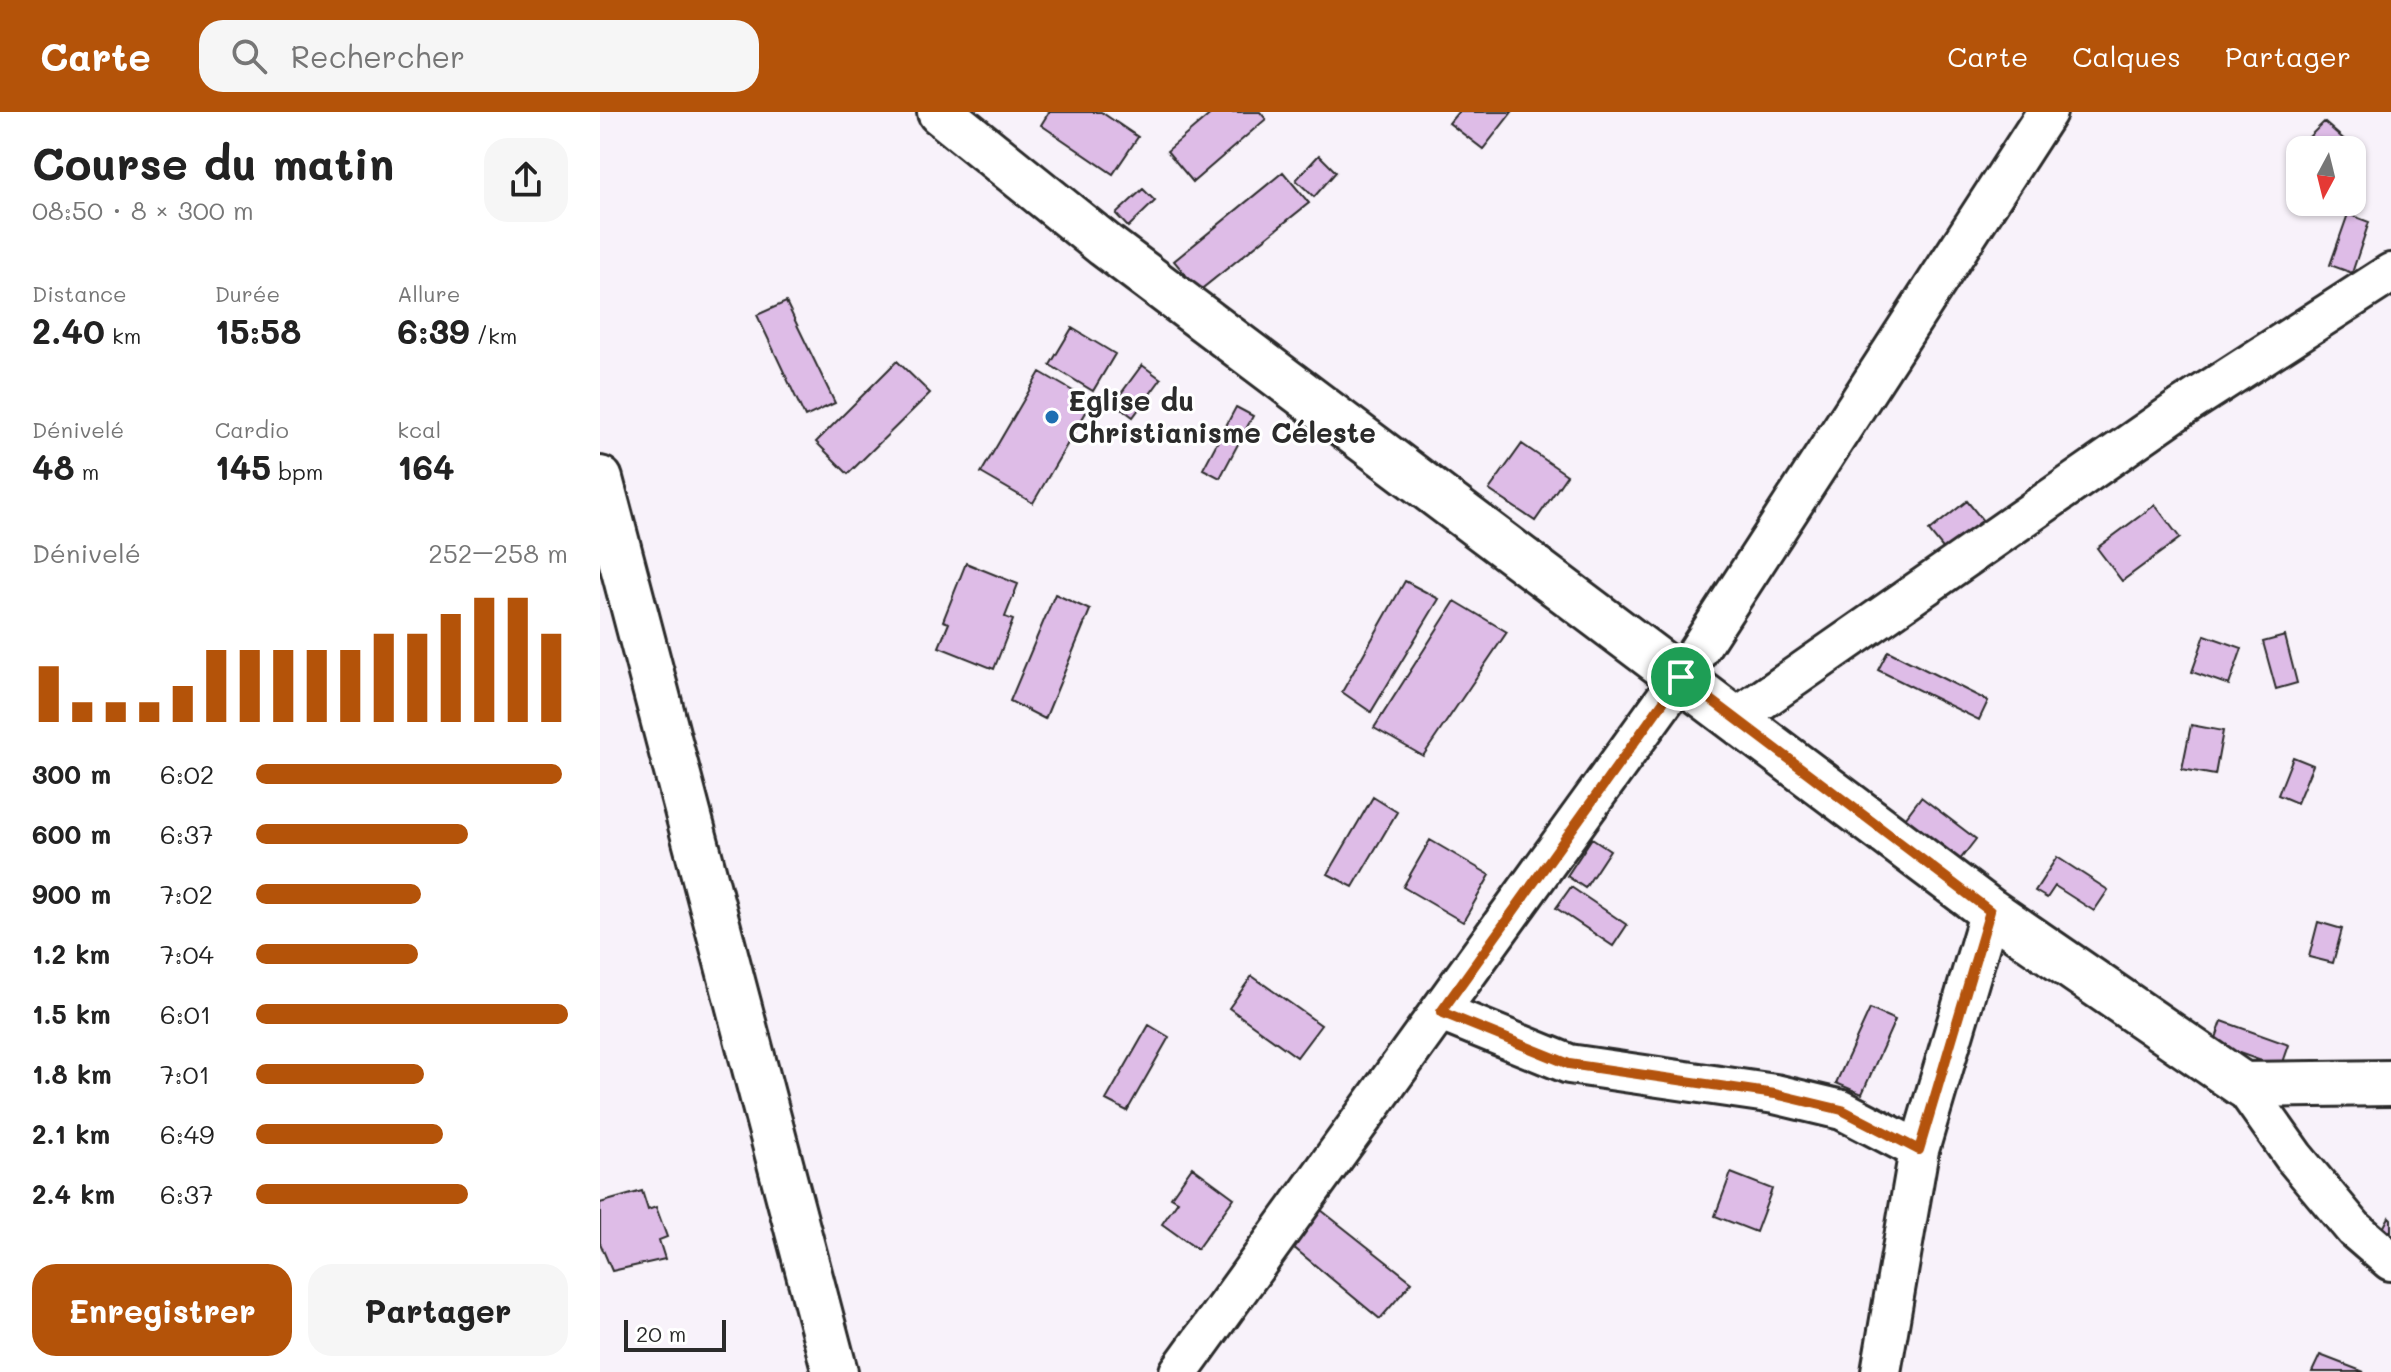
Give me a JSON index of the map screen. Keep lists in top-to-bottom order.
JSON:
{
  "places": ["Eglise du Christianisme Céleste"],
  "scale_bar": "20 m",
  "north": "bottom",
  "page": {
    "header": "Carte",
    "search": "Rechercher",
    "nav": ["Carte", "Calques", "Partager"],
    "heading": ["Course du matin", "08:50 · 8 × 300 m"],
    "stats": [
      ["Distance", "2.40 km"],
      ["Durée", "15:58"],
      ["Allure", "6:39 /km"],
      ["Dénivelé", "48 m"],
      ["Cardio", "145 bpm"],
      ["kcal", "164"]
    ],
    "chart": ["Dénivelé", "252–258 m"],
    "list": [
      {
        "name": "300 m",
        "note": "6:02"
      },
      {
        "name": "600 m",
        "note": "6:37"
      },
      {
        "name": "900 m",
        "note": "7:02"
      },
      {
        "name": "1.2 km",
        "note": "7:04"
      },
      {
        "name": "1.5 km",
        "note": "6:01"
      },
      {
        "name": "1.8 km",
        "note": "7:01"
      },
      {
        "name": "2.1 km",
        "note": "6:49"
      },
      {
        "name": "2.4 km",
        "note": "6:37"
      }
    ],
    "buttons": ["Enregistrer", "Partager"],
    "scale": "20 m"
  }
}
